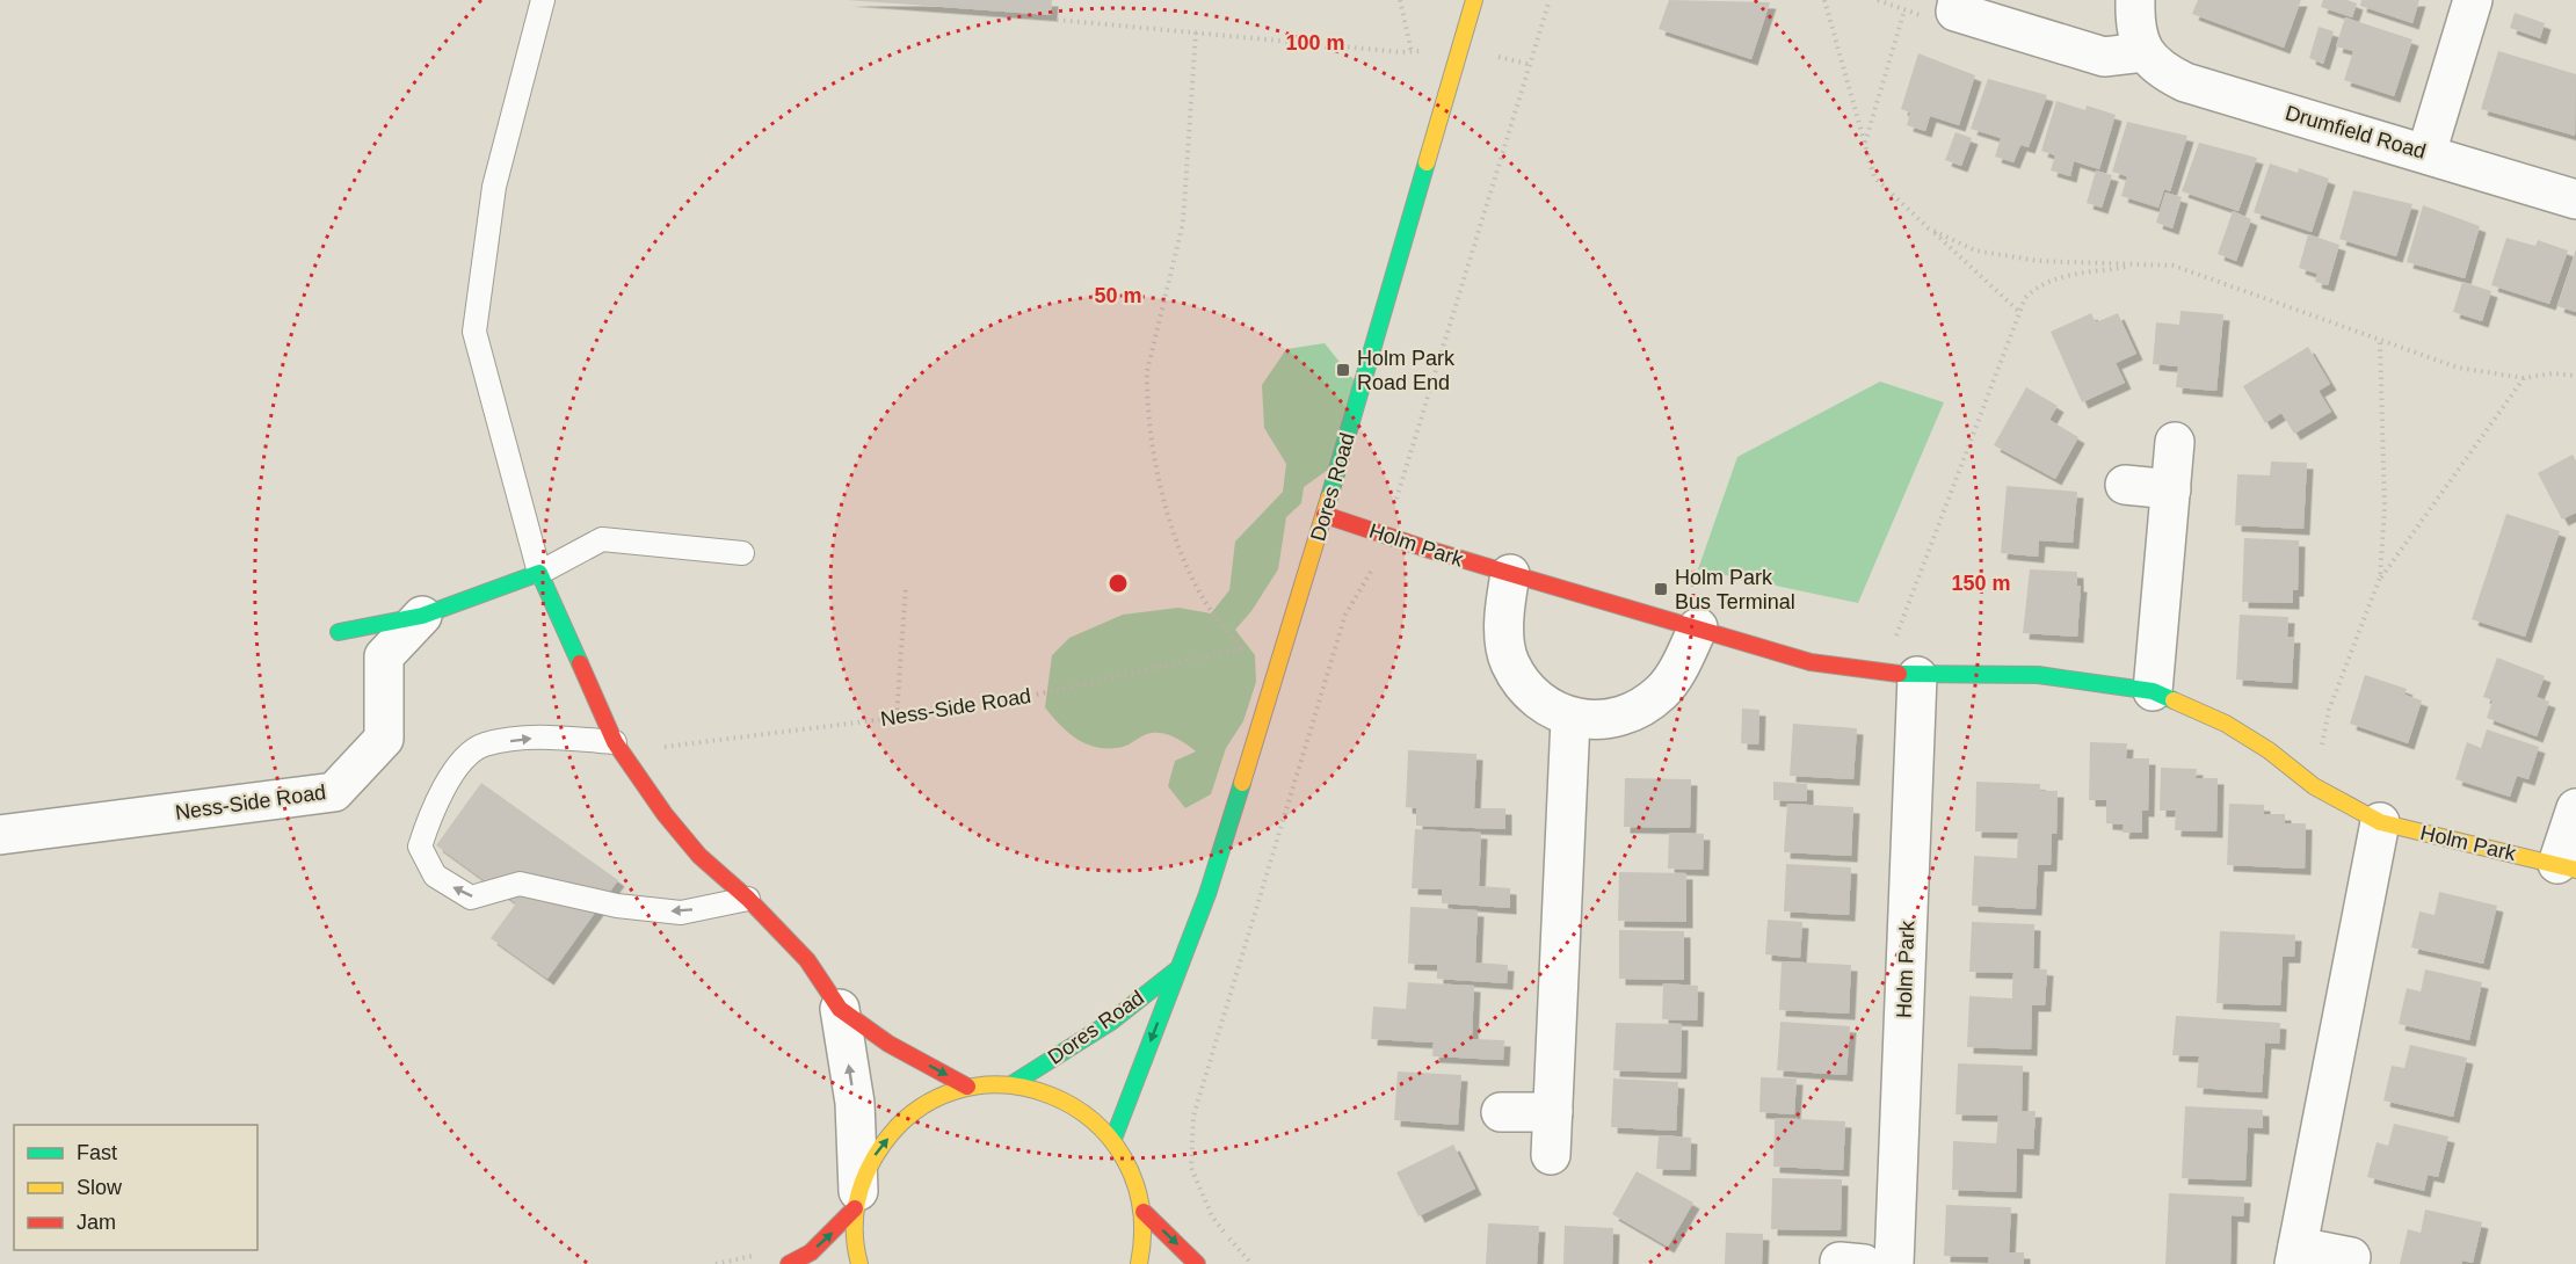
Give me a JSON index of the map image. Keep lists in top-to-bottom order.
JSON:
{
  "streets": {
    "street": [
      "Drumfield Road",
      "Dores Road",
      "Holm Park",
      "Ness-Side Road"
    ]
  },
  "crossings": [
    ["Dores Road", "Holm Park"]
  ],
  "places": {
    "transit": ["Holm Park Road End", "Holm Park Bus Terminal"]
  },
  "legend": ["Fast", "Slow", "Jam"],
  "rings": ["100 m", "50 m", "150 m"]
}
